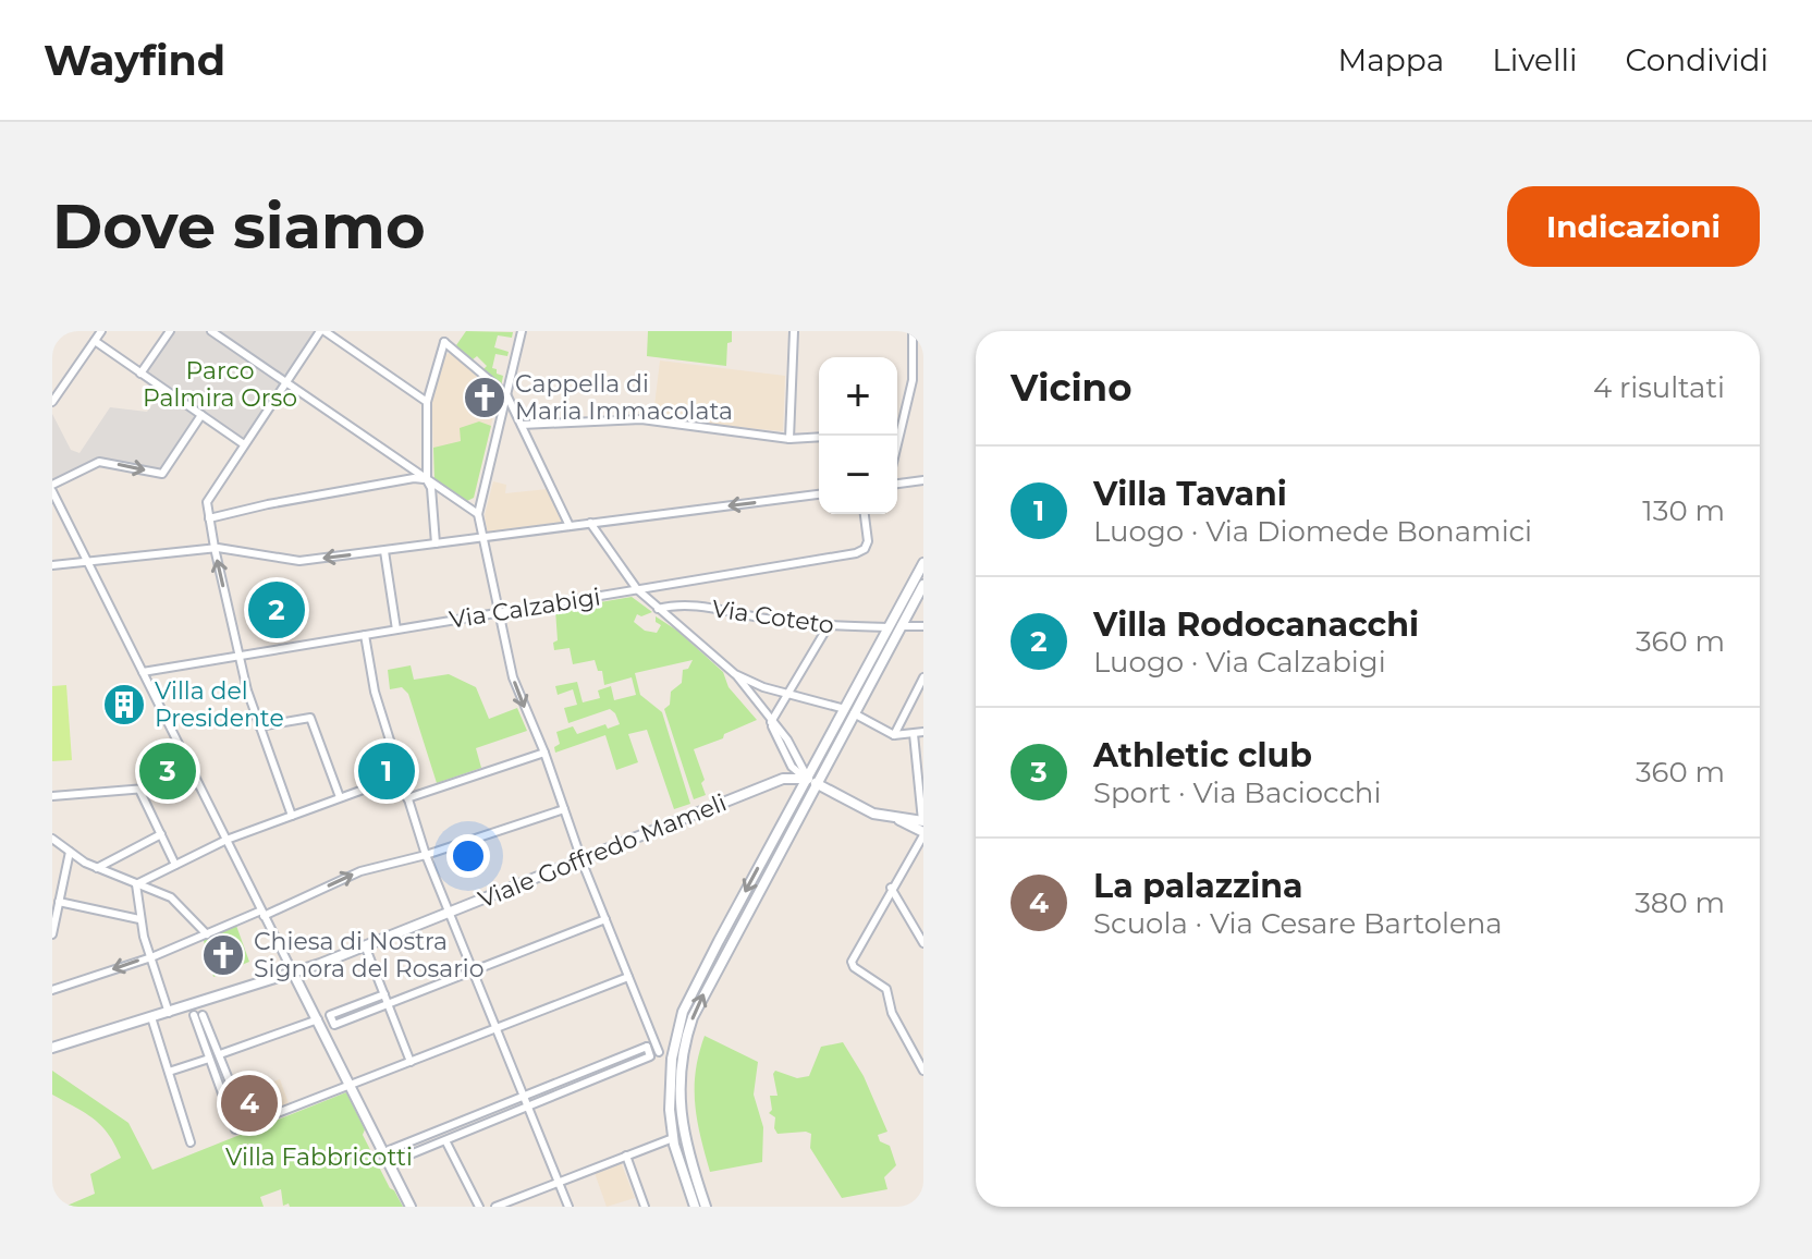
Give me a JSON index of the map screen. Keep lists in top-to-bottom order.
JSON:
{
  "streets": {
    "street": ["Via Calzabigi", "Via Coteto", "Viale Goffredo Mameli"]
  },
  "parks": ["Parco Palmira Orso", "Villa Fabbricotti"],
  "places": {
    "church": ["Cappella di Maria Immacolata", "Chiesa di Nostra Signora del Rosario"],
    "building": ["Villa del Presidente"]
  },
  "page": {
    "header": "Wayfind",
    "nav": ["Mappa", "Livelli", "Condividi"],
    "buttons": "Indicazioni",
    "title": "Dove siamo",
    "heading": ["Vicino", "4 risultati"],
    "map_buttons": ["+", "−"],
    "list": [
      {
        "mark": "1",
        "name": "Villa Tavani",
        "note": "Luogo · Via Diomede Bonamici",
        "value": "130 m"
      },
      {
        "mark": "2",
        "name": "Villa Rodocanacchi",
        "note": "Luogo · Via Calzabigi",
        "value": "360 m"
      },
      {
        "mark": "3",
        "name": "Athletic club",
        "note": "Sport · Via Baciocchi",
        "value": "360 m"
      },
      {
        "mark": "4",
        "name": "La palazzina",
        "note": "Scuola · Via Cesare Bartolena",
        "value": "380 m"
      }
    ],
    "pins": [
      "2",
      "1",
      "3",
      "4"
    ]
  }
}
